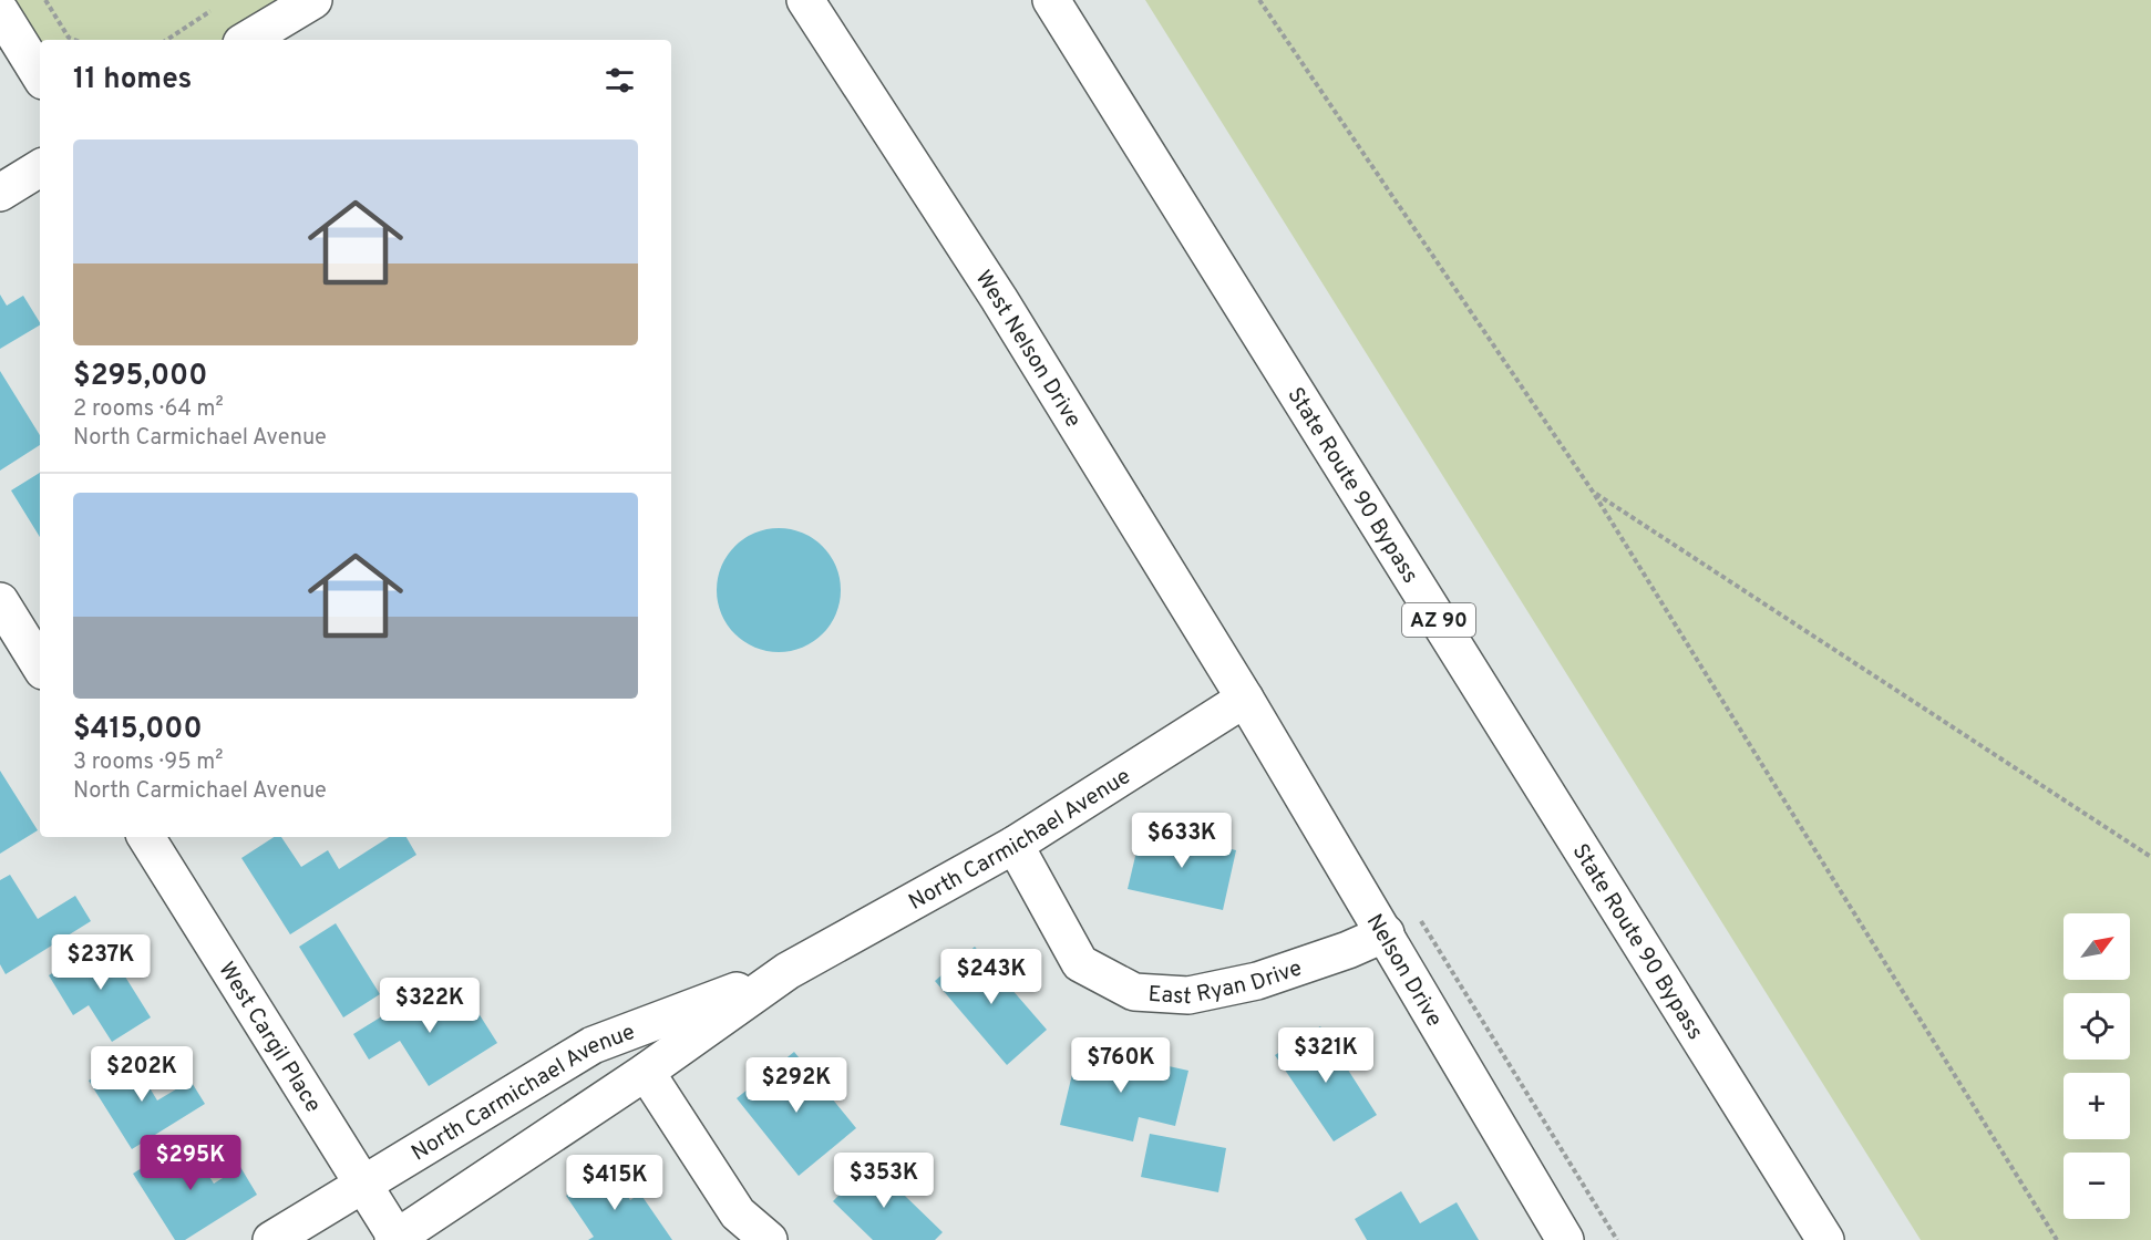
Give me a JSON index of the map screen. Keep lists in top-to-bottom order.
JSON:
{
  "streets": {
    "main road": [
      "West Nelson Drive",
      "State Route 90 Bypass",
      "AZ 90",
      "North Carmichael Avenue",
      "Nelson Drive",
      "East Ryan Drive",
      "West Cargil Place"
    ]
  },
  "crossings": [
    ["West Nelson Drive", "North Carmichael Avenue"],
    ["West Nelson Drive", "Nelson Drive"],
    ["North Carmichael Avenue", "Nelson Drive"],
    ["North Carmichael Avenue", "East Ryan Drive"],
    ["North Carmichael Avenue", "West Cargil Place"],
    ["Nelson Drive", "East Ryan Drive"]
  ],
  "north": "top right",
  "page": {
    "heading": "11 homes",
    "list": [
      {
        "name": "$295,000",
        "note": "2 rooms · 64 m² · North Carmichael Avenue"
      },
      {
        "name": "$415,000",
        "note": "3 rooms · 95 m² · North Carmichael Avenue"
      }
    ],
    "price": [
      "$633K",
      "$237K",
      "$243K",
      "$322K",
      "$321K",
      "$760K",
      "$202K",
      "$292K",
      "$295K",
      "$353K",
      "$415K"
    ],
    "map_buttons": ["+", "−"]
  }
}
